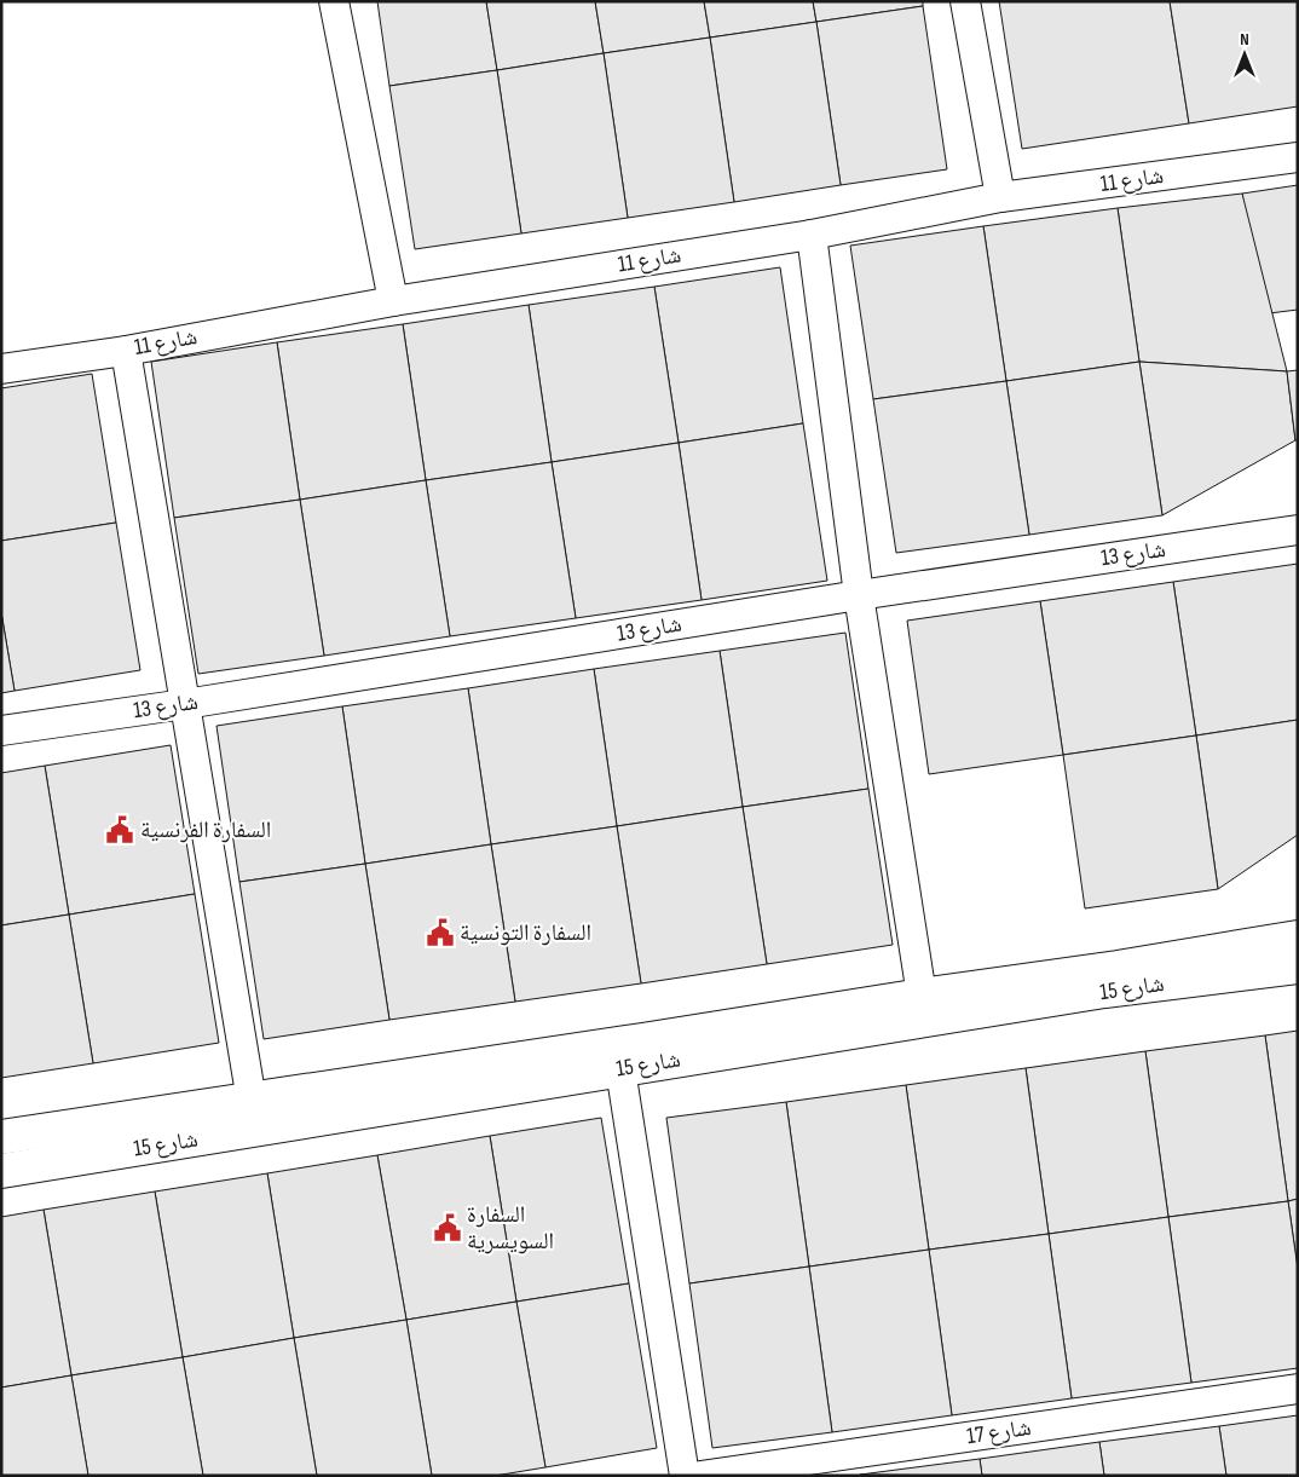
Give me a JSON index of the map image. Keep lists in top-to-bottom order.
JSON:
{
  "streets": {
    "street": [
      "شارع 11",
      "شارع 13",
      "شارع 15",
      "شارع 17"
    ]
  },
  "places": {
    "public building": ["السفارة الفرنسية", "السفارة التونسية", "السفارة السويسرية"]
  },
  "north": "top"
}
